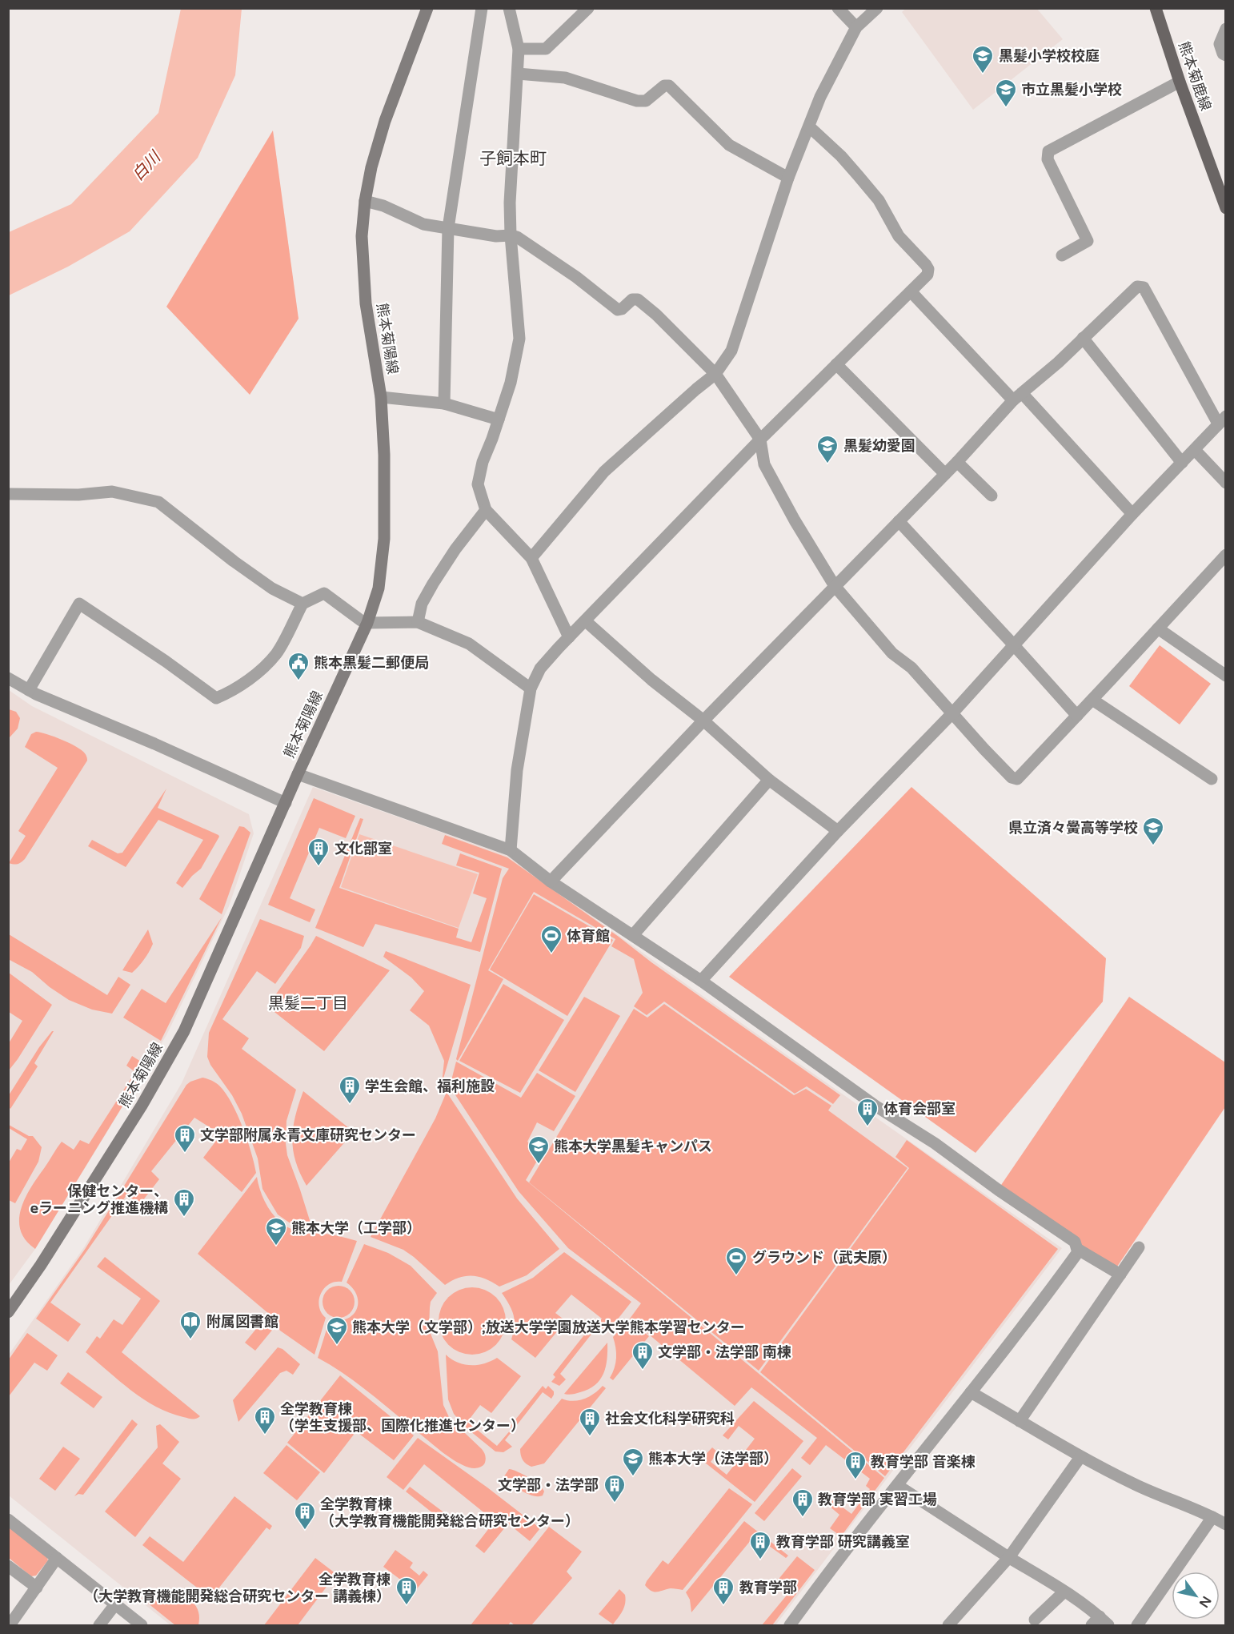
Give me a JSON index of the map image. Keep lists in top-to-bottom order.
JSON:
{
  "streets": {
    "main road": ["熊本菊鹿線", "熊本菊陽線"]
  },
  "districts": ["子飼本町", "黒髪二丁目"],
  "water": ["白川"],
  "places": {
    "school or university": [
      "黒髪小学校校庭",
      "市立黒髪小学校",
      "黒髪幼愛園",
      "県立済々黌高等学校",
      "熊本大学黒髪キャンパス",
      "熊本大学（工学部）",
      "熊本大学（文学部）;放送大学学園放送大学熊本学習センター",
      "熊本大学（法学部）"
    ],
    "public building": ["熊本黒髪二郵便局"],
    "building": [
      "文化部室",
      "学生会館、福利施設",
      "体育会部室",
      "文学部附属永青文庫研究センター",
      "保健センター、 eラーニング推進機構",
      "文学部・法学部 南棟",
      "全学教育棟 （学生支援部、国際化推進センター）",
      "社会文化科学研究科",
      "教育学部 音楽棟",
      "文学部・法学部",
      "教育学部 実習工場",
      "全学教育棟 （大学教育機能開発総合研究センター）",
      "教育学部 研究講義室",
      "全学教育棟 （大学教育機能開発総合研究センター 講義棟）",
      "教育学部"
    ],
    "sports": ["体育館", "グラウンド（武夫原）"],
    "library": ["附属図書館"]
  },
  "north": "bottom right"
}
